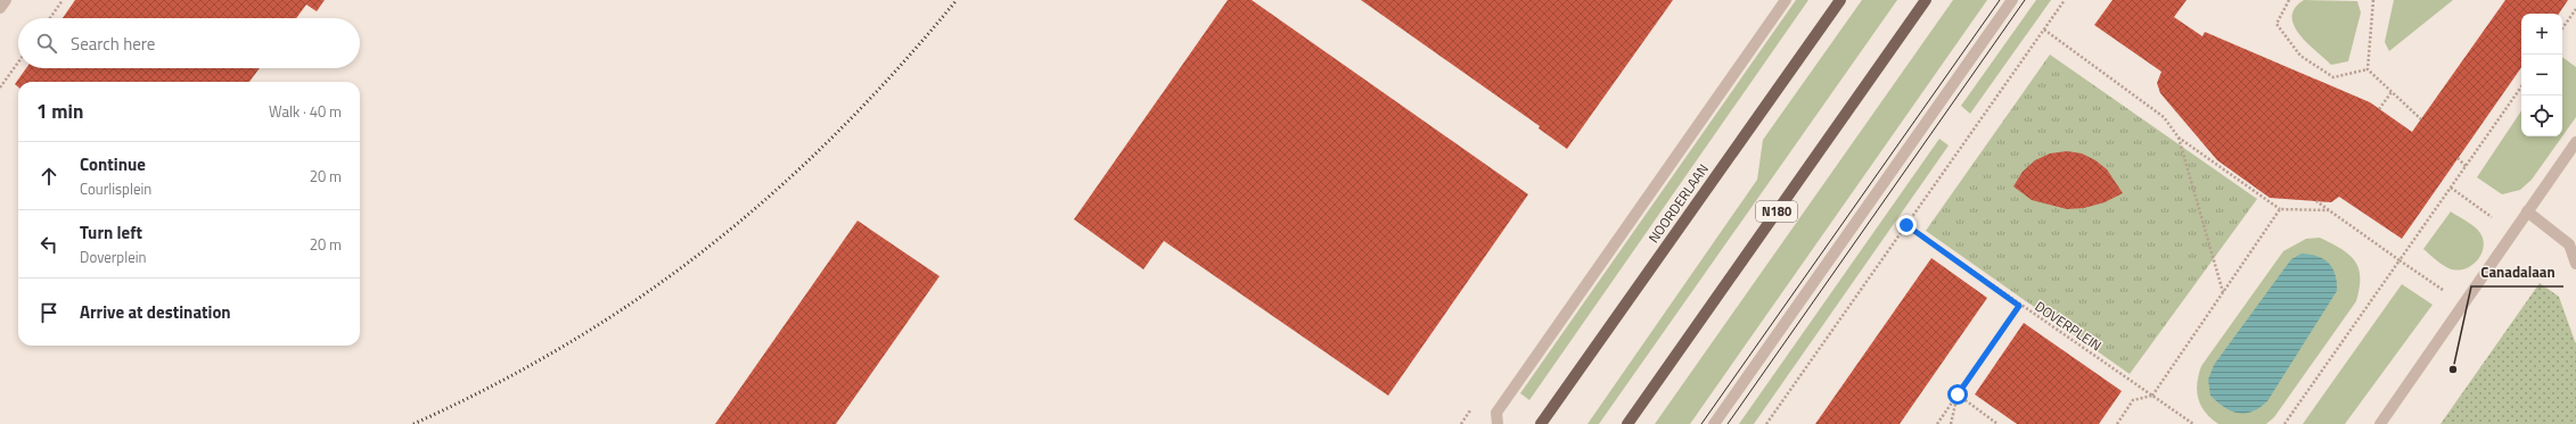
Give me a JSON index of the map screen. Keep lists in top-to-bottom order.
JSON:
{
  "streets": {
    "main road": ["NOORDERLAAN", "N180"],
    "path": ["DOVERPLEIN"]
  },
  "places": ["Canadalaan"],
  "page": {
    "map_buttons": ["+", "−"],
    "search": "Search here",
    "heading": ["1 min", "Walk · 40 m"],
    "list": [
      ["Continue", "Courlisplein", "20 m"],
      ["Turn left", "Doverplein", "20 m"],
      "Arrive at destination"
    ]
  }
}
